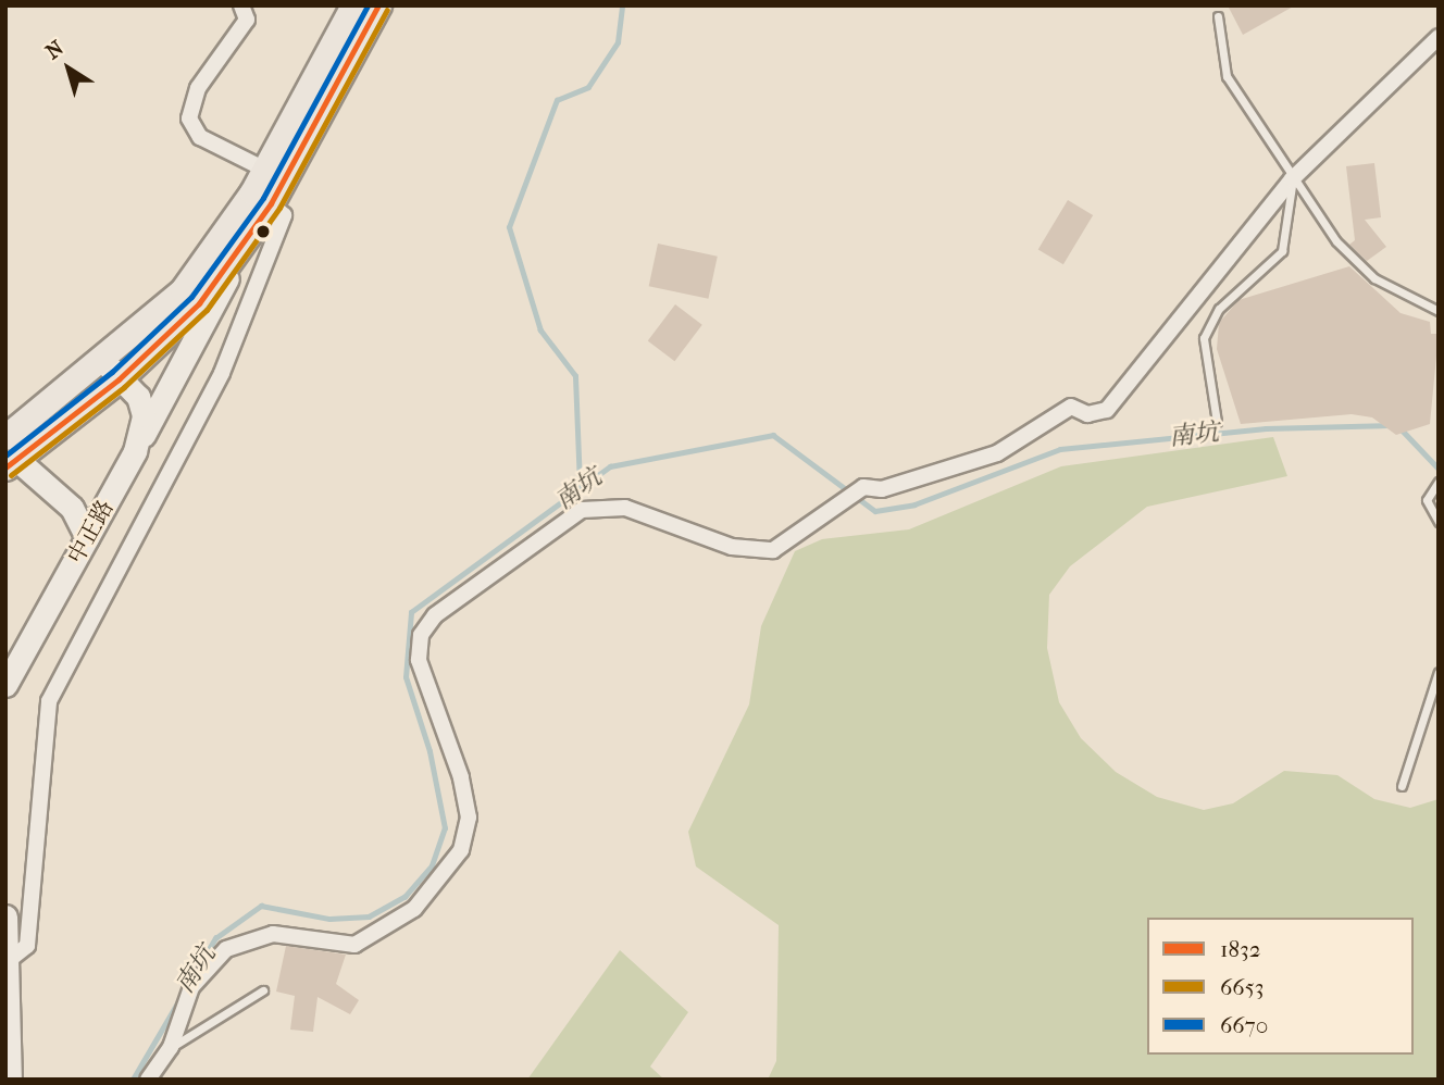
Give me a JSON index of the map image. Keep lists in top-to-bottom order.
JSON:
{
  "streets": {
    "street": ["中正路"]
  },
  "water": ["南坑"],
  "lines": ["transit line 1832", "transit line 6670", "transit line 6653"],
  "legend": ["1832", "6653", "6670"],
  "north": "top left"
}
